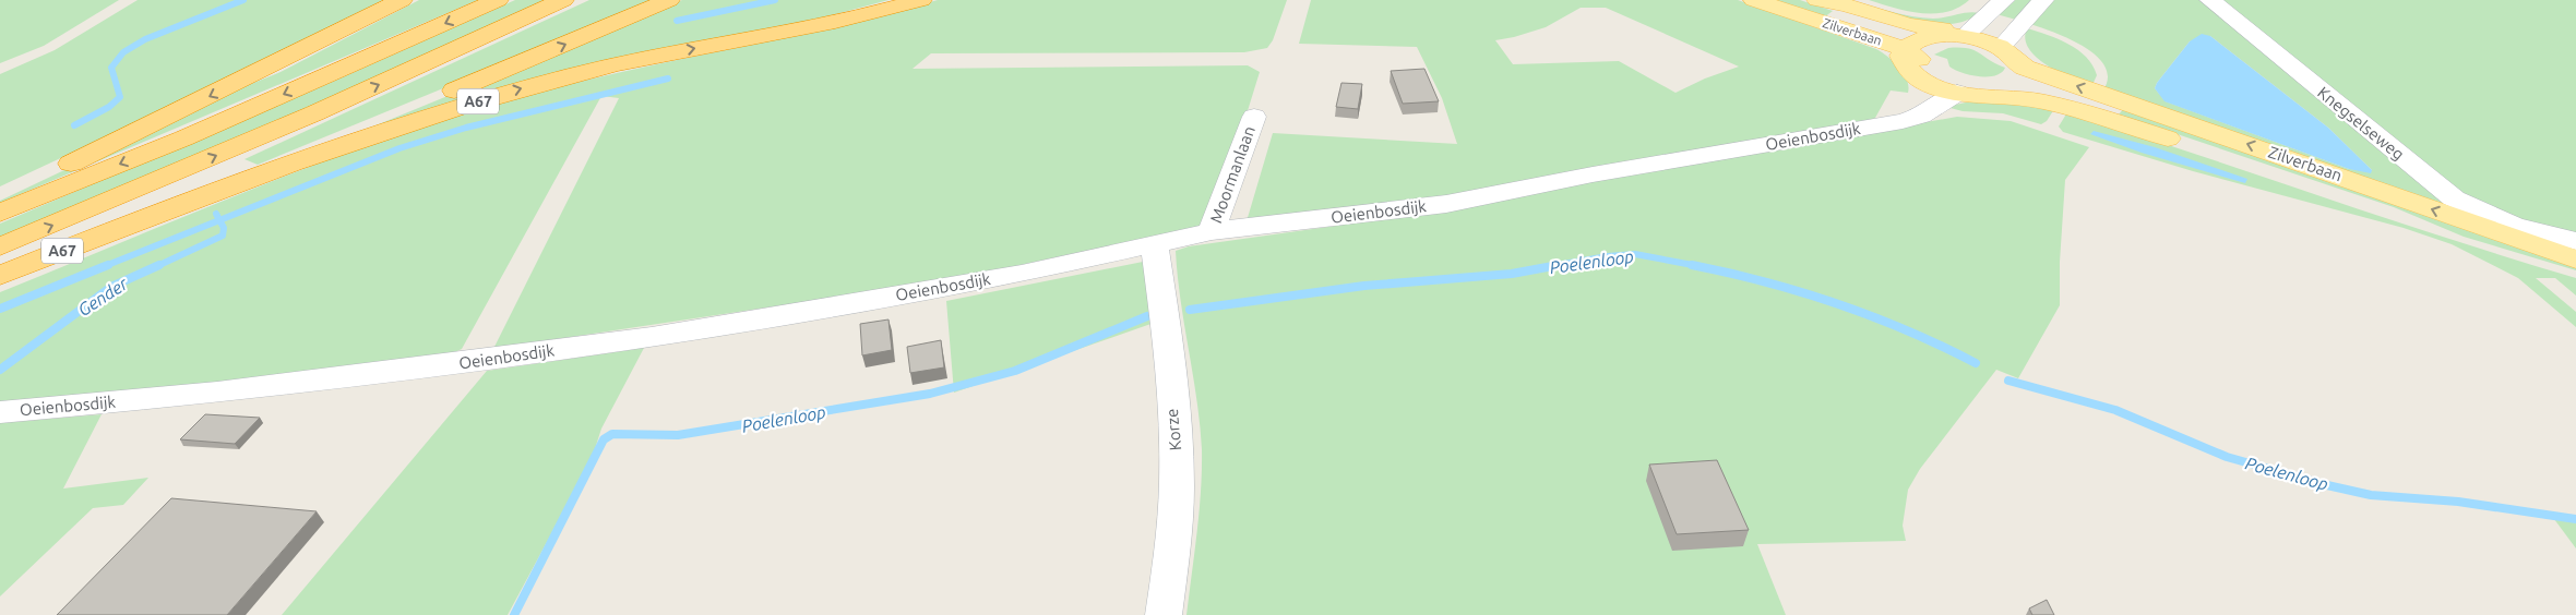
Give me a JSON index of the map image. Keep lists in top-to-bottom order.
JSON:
{
  "streets": {
    "highway": ["A67"],
    "main road": ["Zilverbaan"],
    "street": [
      "Knegselseweg",
      "Oeienbosdijk",
      "Moormanlaan",
      "Korze"
    ]
  },
  "crossings": [
    ["Oeienbosdijk", "Moormanlaan"],
    ["Oeienbosdijk", "Korze"]
  ],
  "water": ["Poelenloop", "Gender"]
}
